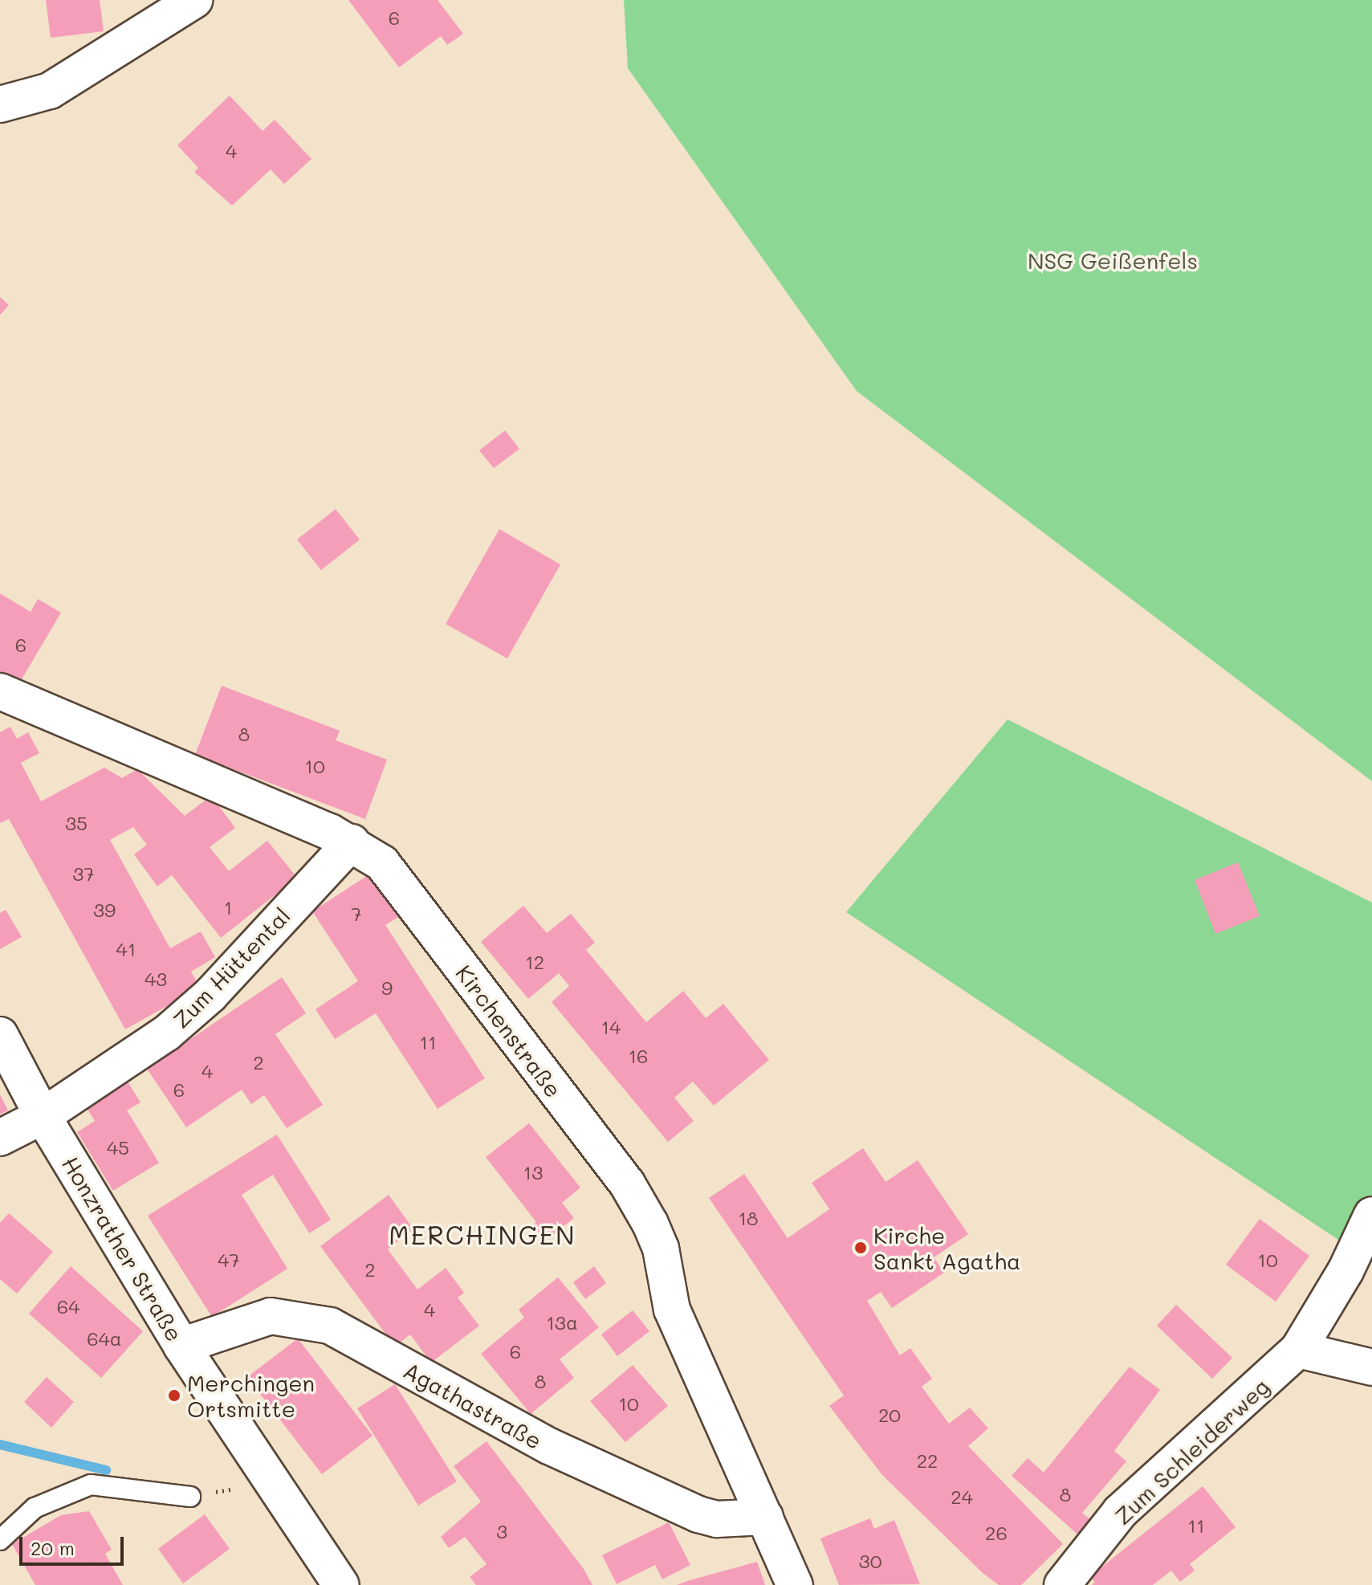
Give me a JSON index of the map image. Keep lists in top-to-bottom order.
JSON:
{
  "streets": {
    "street": [
      "Zum Hüttental",
      "Kirchenstraße",
      "Honzrather Straße",
      "Agathastraße",
      "Zum Schleiderweg"
    ]
  },
  "crossings": [
    ["Zum Hüttental", "Kirchenstraße"],
    ["Zum Hüttental", "Honzrather Straße"],
    ["Kirchenstraße", "Agathastraße"],
    ["Honzrather Straße", "Agathastraße"]
  ],
  "districts": ["MERCHINGEN"],
  "parks": ["NSG Geißenfels"],
  "places": ["Kirche Sankt Agatha", "Merchingen Ortsmitte"],
  "house_numbers": [
    "6",
    "4",
    "6",
    "8",
    "10",
    "35",
    "37",
    "1",
    "39",
    "7",
    "41",
    "12",
    "43",
    "9",
    "14",
    "11",
    "16",
    "2",
    "4",
    "6",
    "45",
    "13",
    "18",
    "47",
    "10",
    "2",
    "64",
    "4",
    "13a",
    "64a",
    "6",
    "8",
    "10",
    "20",
    "22",
    "8",
    "24",
    "11",
    "3",
    "26",
    "30"
  ],
  "scale_bar": "20 m"
}
